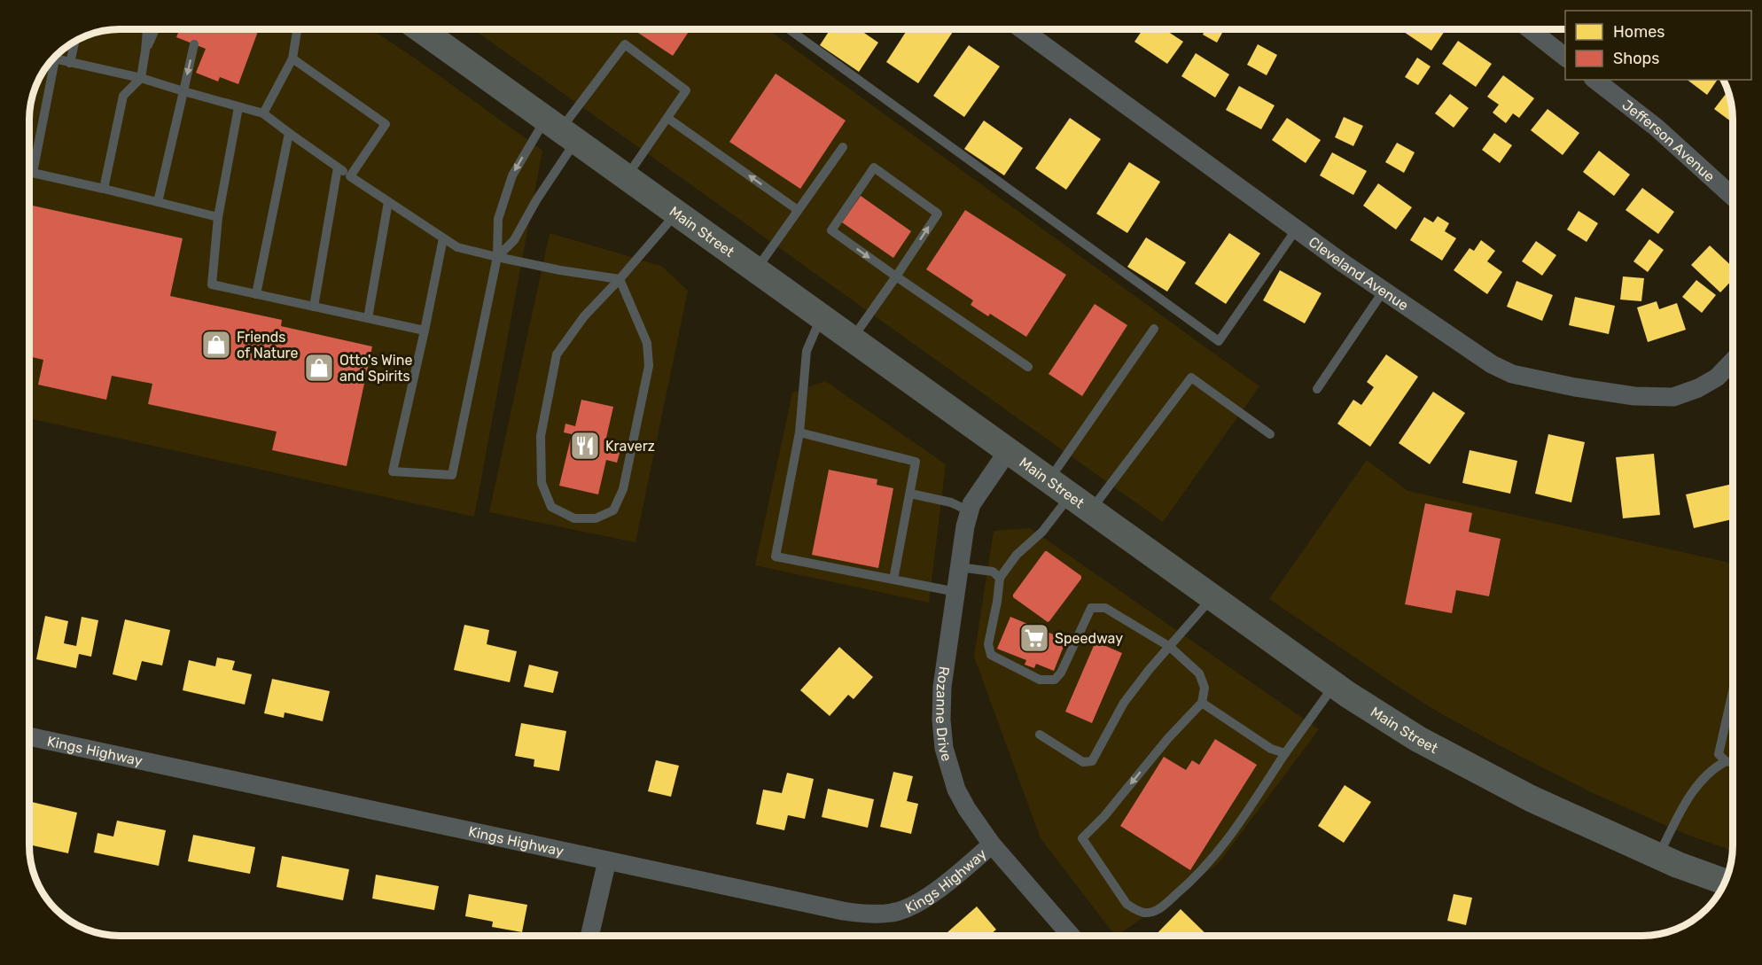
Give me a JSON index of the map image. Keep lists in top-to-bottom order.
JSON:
{
  "streets": {
    "main road": ["Main Street"],
    "street": [
      "Jefferson Avenue",
      "Cleveland Avenue",
      "Rozanne Drive",
      "Kings Highway"
    ]
  },
  "crossings": [
    ["Main Street", "Rozanne Drive"],
    ["Rozanne Drive", "Kings Highway"]
  ],
  "places": {
    "shop": ["Friends of Nature", "Otto's Wine and Spirits"],
    "restaurant": ["Kraverz"],
    "supermarket": ["Speedway"]
  },
  "legend": ["Homes", "Shops"]
}
